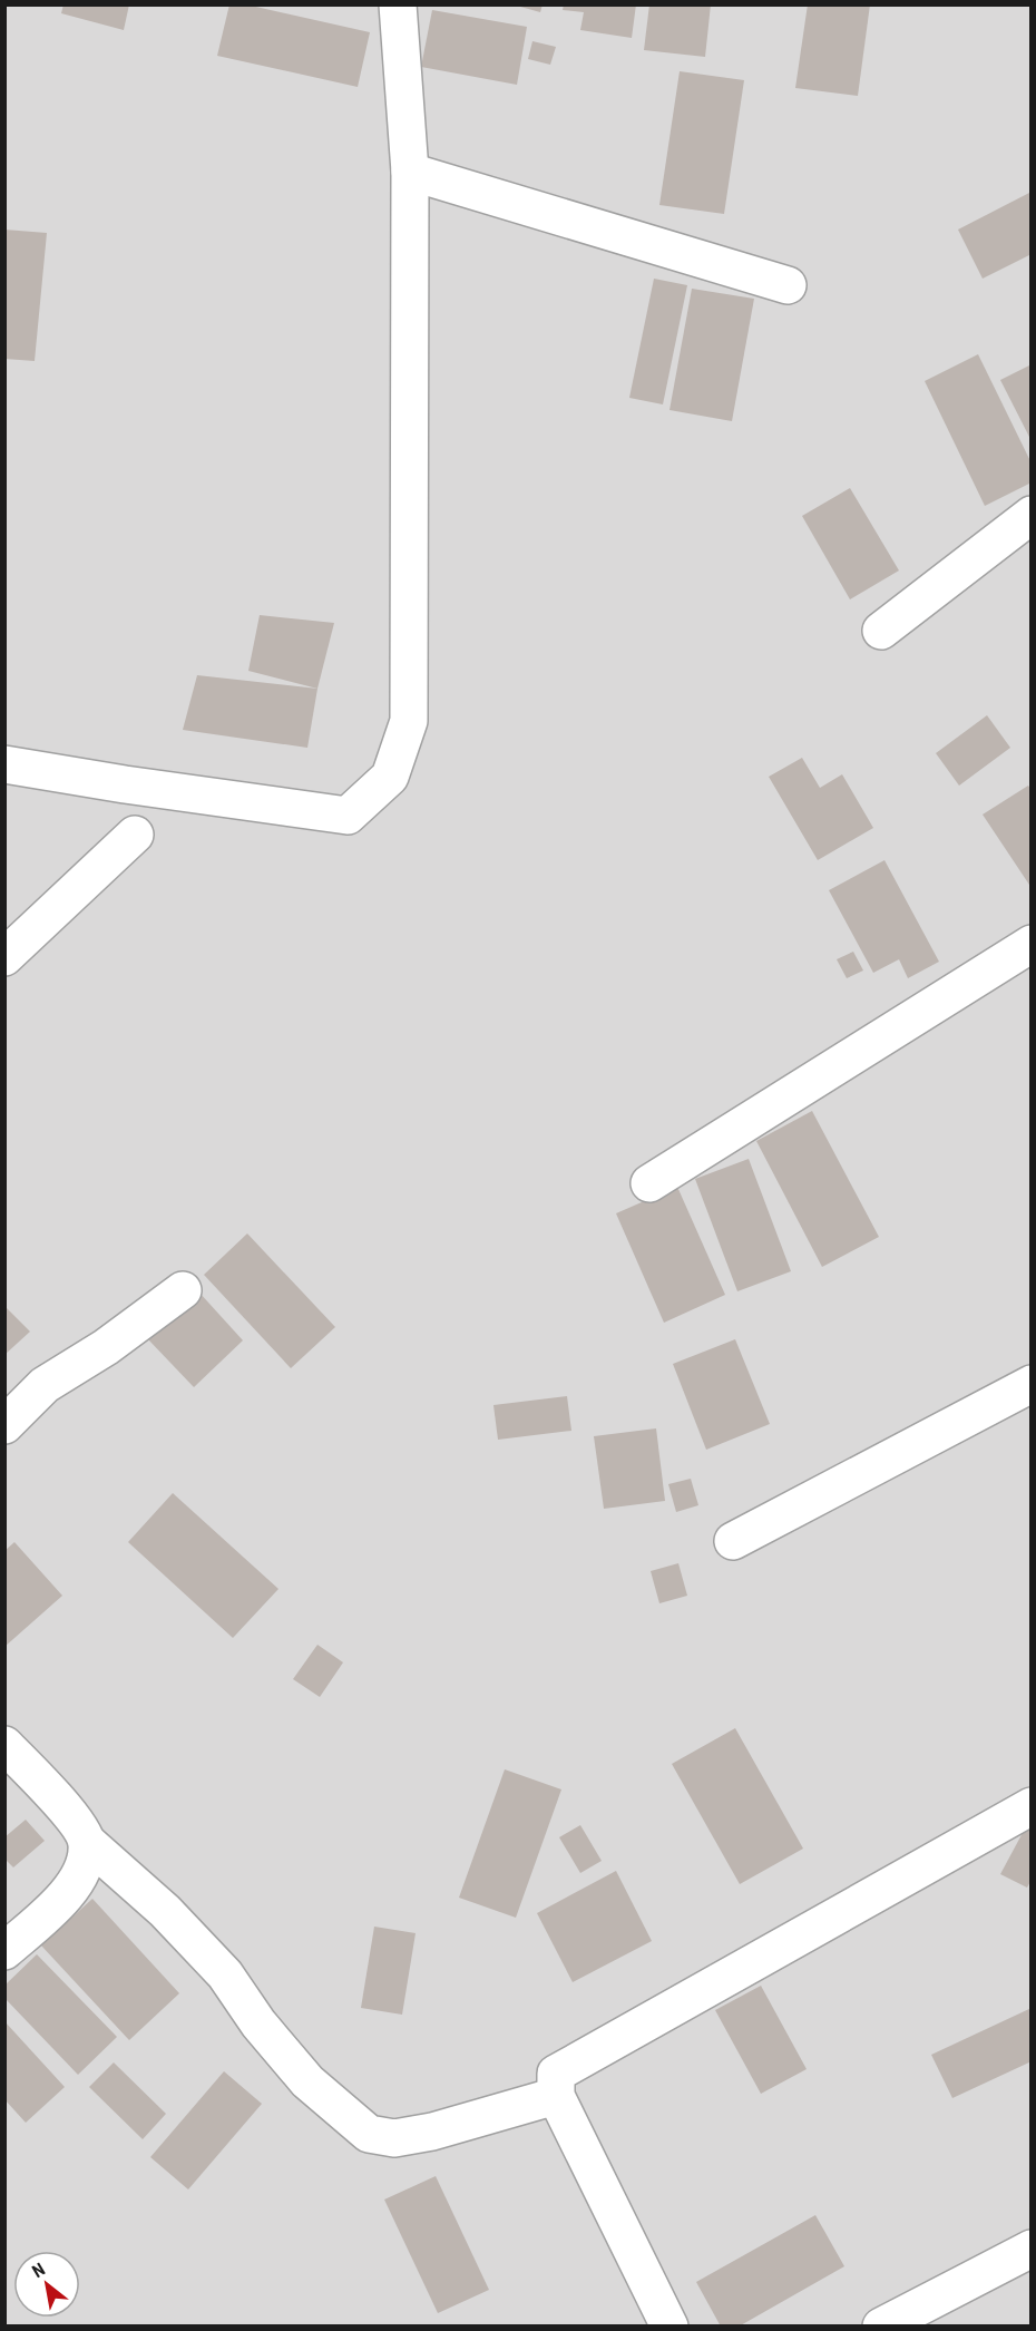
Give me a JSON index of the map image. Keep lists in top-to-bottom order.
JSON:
{
  "north": "top left"
}
